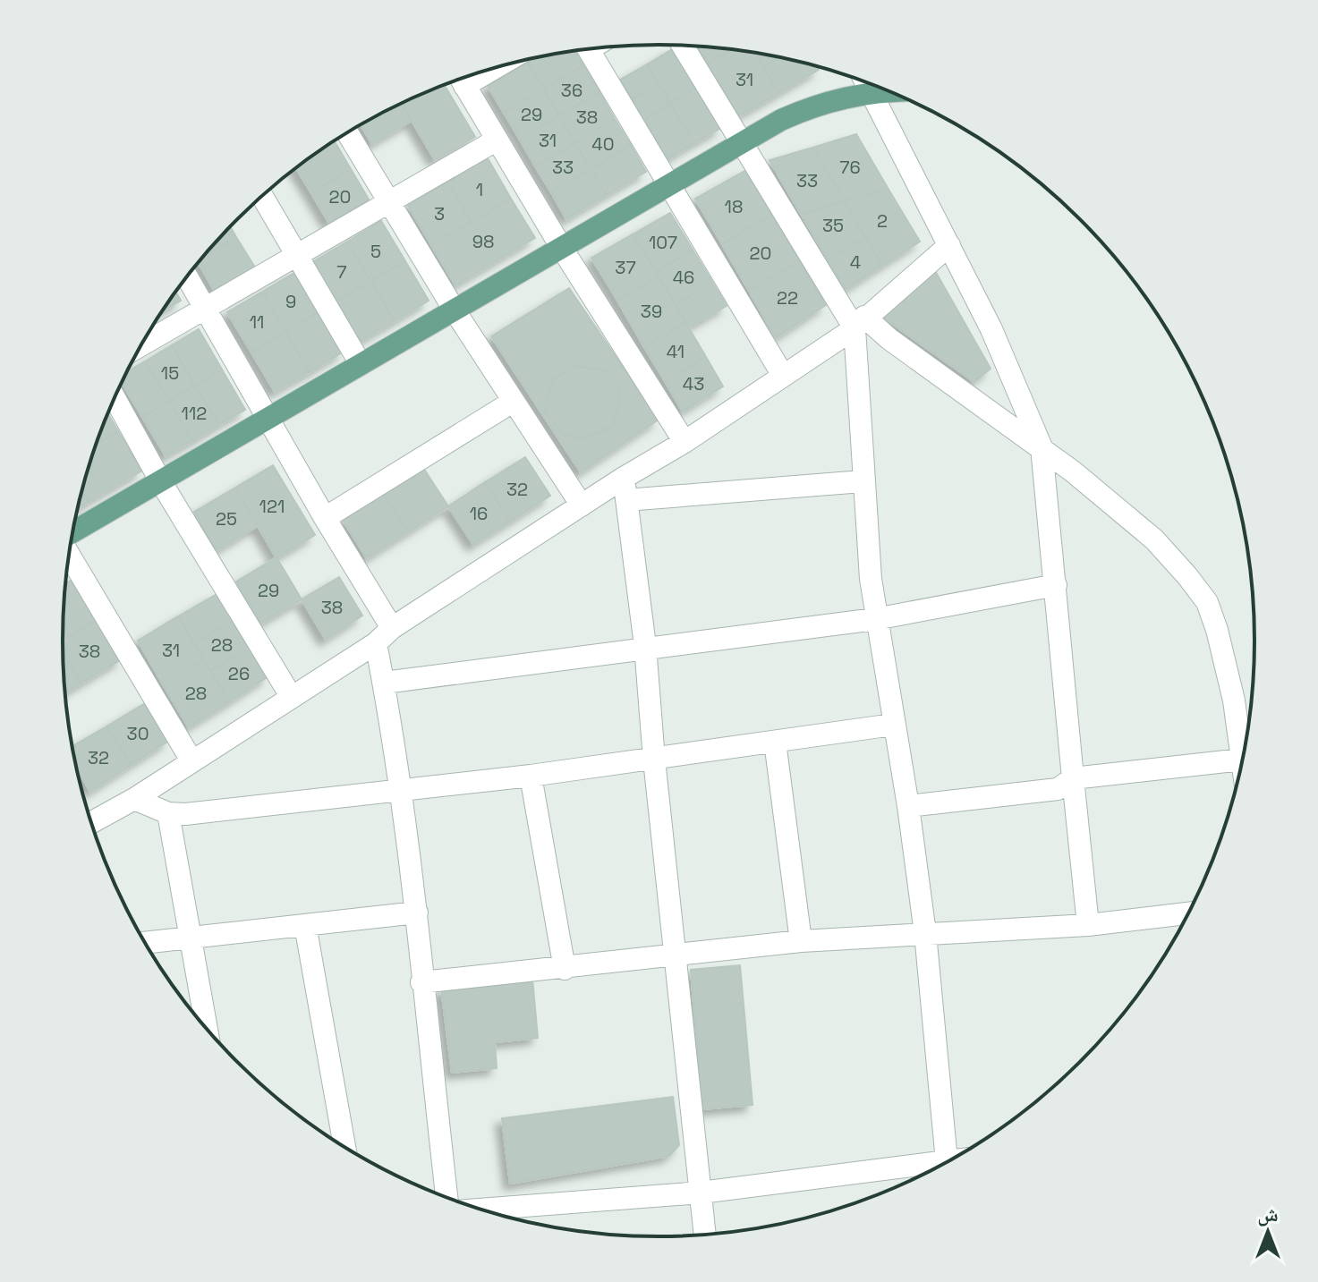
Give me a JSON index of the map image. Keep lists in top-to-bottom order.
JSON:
{
  "house_numbers": [
    "31",
    "36",
    "29",
    "38",
    "31",
    "40",
    "33",
    "76",
    "33",
    "1",
    "20",
    "18",
    "3",
    "2",
    "35",
    "98",
    "107",
    "5",
    "20",
    "4",
    "37",
    "7",
    "46",
    "22",
    "9",
    "39",
    "11",
    "41",
    "15",
    "43",
    "112",
    "32",
    "121",
    "16",
    "25",
    "29",
    "38",
    "28",
    "31",
    "38",
    "26",
    "28",
    "30",
    "32"
  ],
  "north": "top"
}
